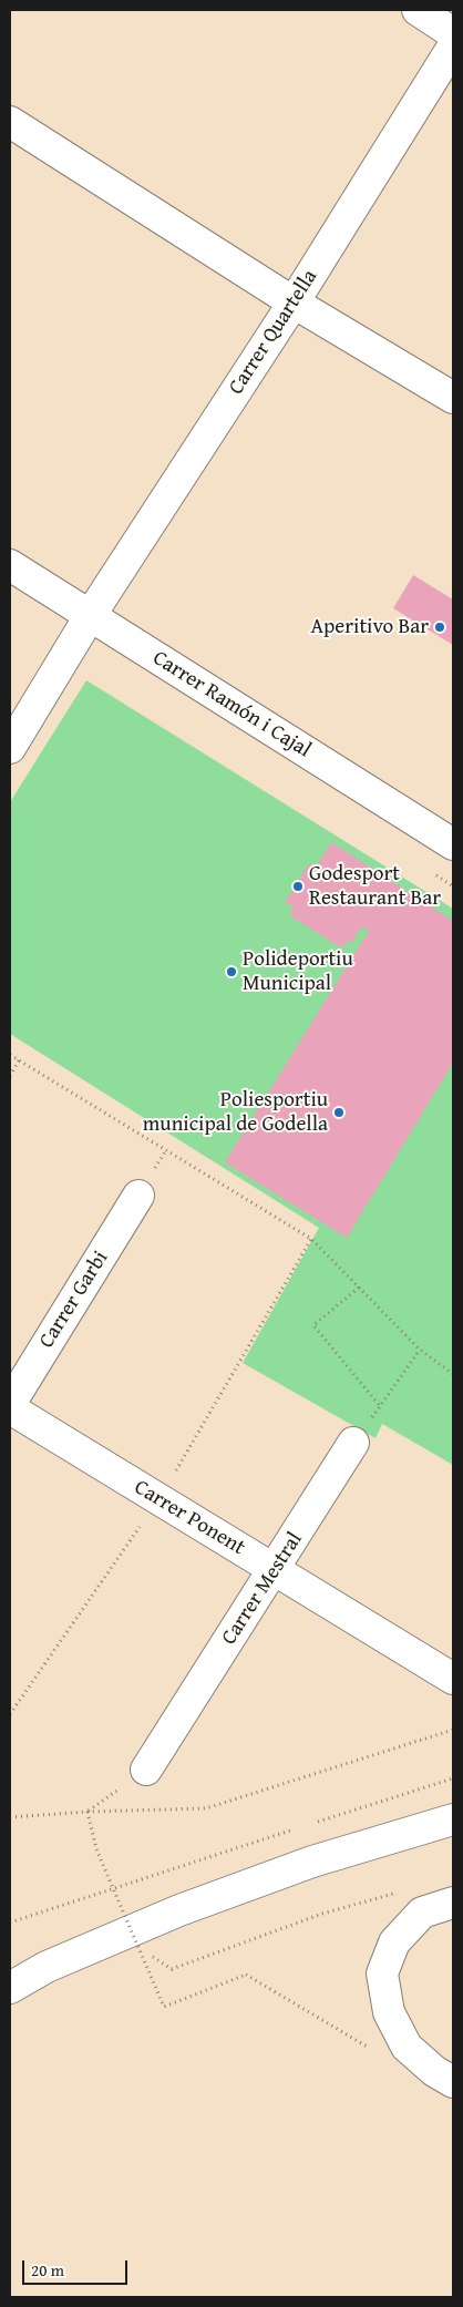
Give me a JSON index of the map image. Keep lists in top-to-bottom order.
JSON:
{
  "streets": {
    "street": [
      "Carrer Quartella",
      "Carrer Ramón i Cajal",
      "Carrer Garbi",
      "Carrer Ponent",
      "Carrer Mestral"
    ]
  },
  "crossings": [
    ["Carrer Quartella", "Carrer Ramón i Cajal"],
    ["Carrer Ponent", "Carrer Mestral"]
  ],
  "places": [
    "Aperitivo Bar",
    "Godesport Restaurant Bar",
    "Polideportiu Municipal",
    "Poliesportiu municipal de Godella"
  ],
  "scale_bar": "20 m"
}
